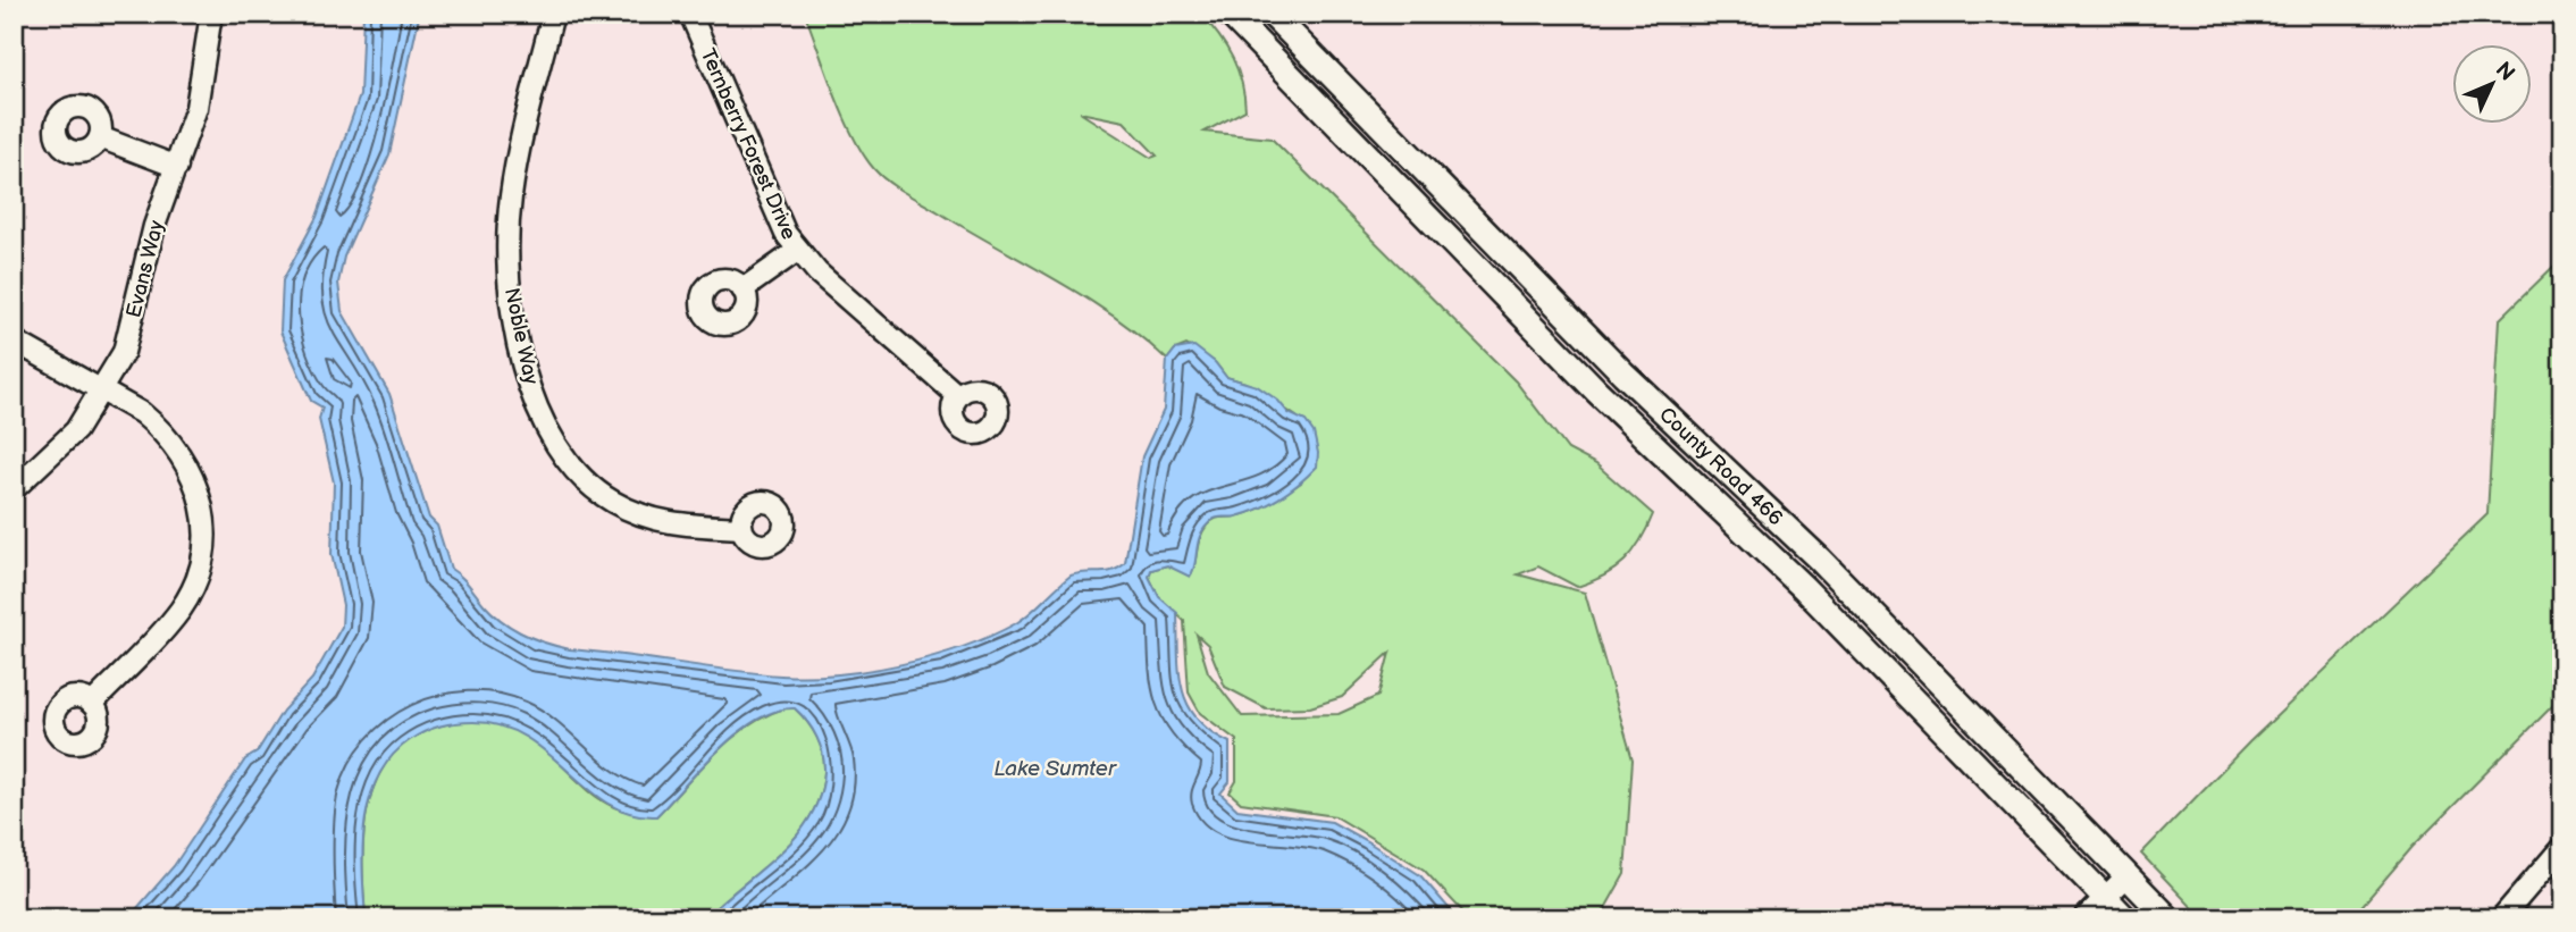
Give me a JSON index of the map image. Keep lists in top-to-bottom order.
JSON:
{
  "streets": {
    "main road": ["County Road 466"],
    "street": ["Ternberry Forest Drive", "Evans Way", "Noble Way"]
  },
  "water": ["Lake Sumter"],
  "north": "top right"
}
